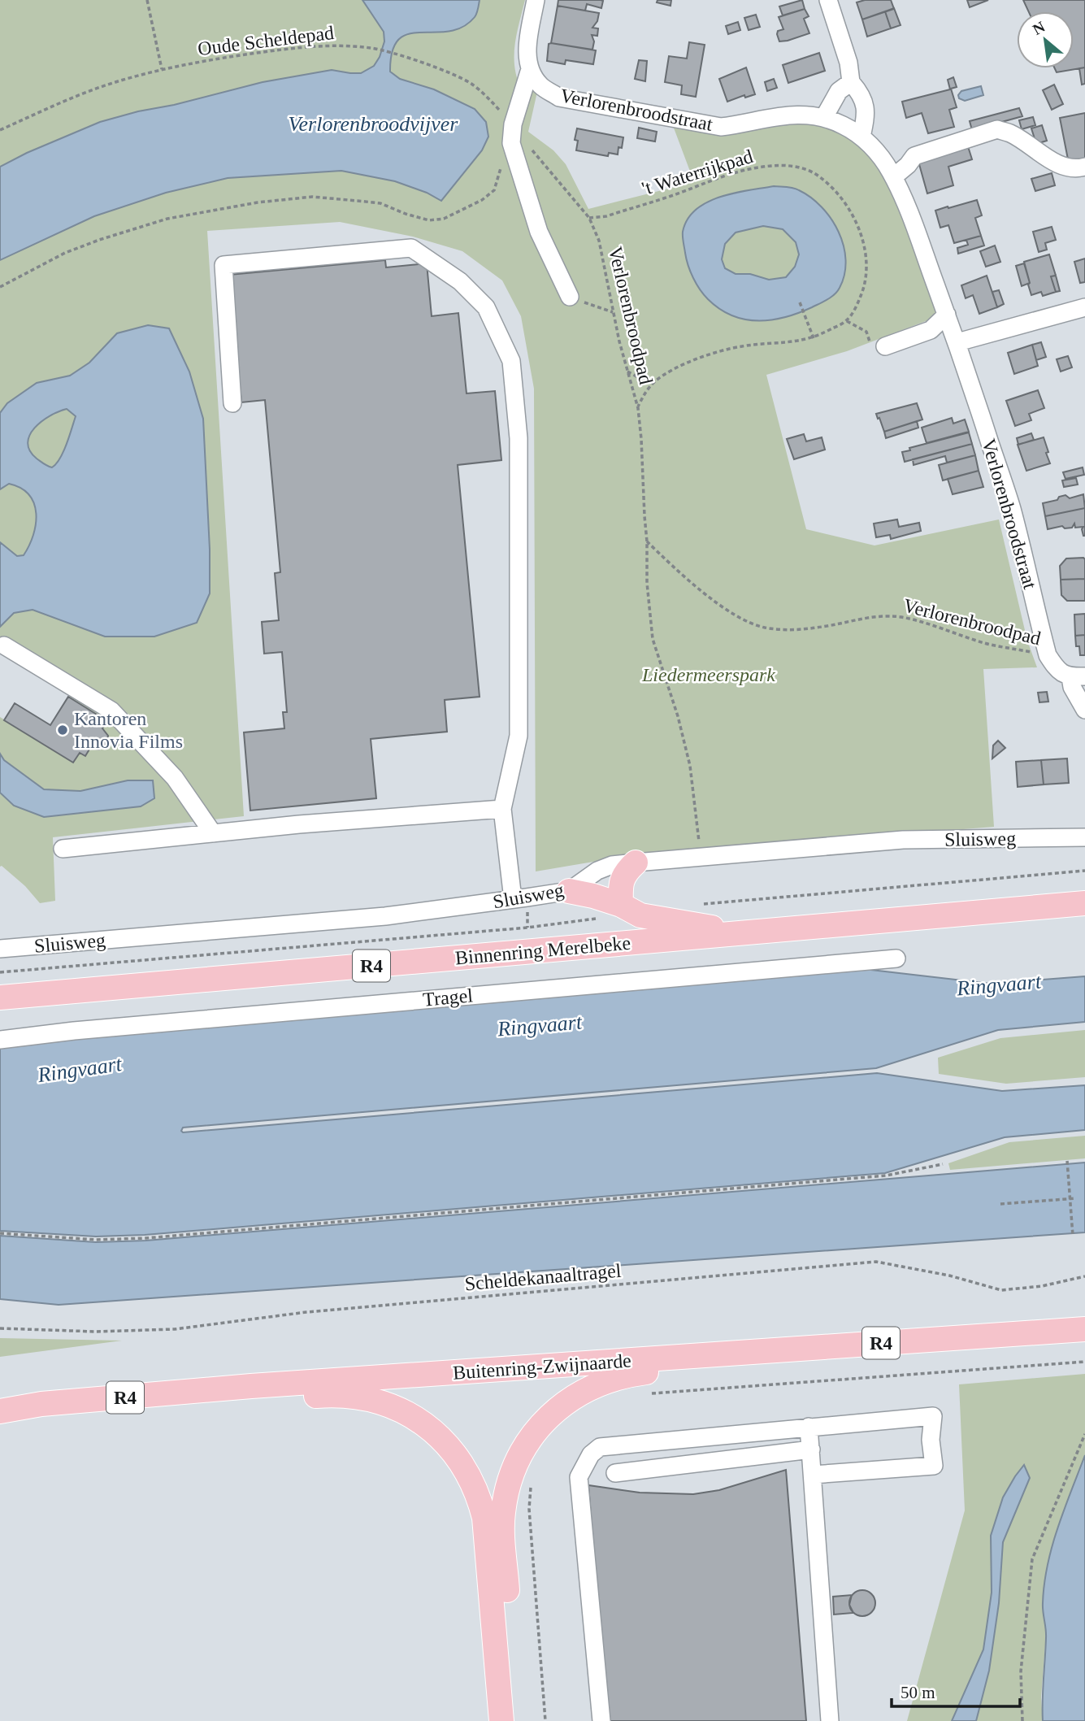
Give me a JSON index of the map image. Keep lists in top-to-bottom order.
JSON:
{
  "streets": {
    "highway": ["Binnenring Merelbeke", "R4", "Buitenring-Zwijnaarde"],
    "street": ["Verlorenbroodstraat", "Sluisweg", "Tragel"],
    "path": [
      "Oude Scheldepad",
      "'t Waterrijkpad",
      "Verlorenbroodpad",
      "Scheldekanaaltragel"
    ]
  },
  "crossings": [
    ["Oude Scheldepad", "Verlorenbroodpad"],
    ["Verlorenbroodstraat", "Verlorenbroodpad"],
    ["'t Waterrijkpad", "Verlorenbroodpad"],
    ["Verlorenbroodpad", "Sluisweg"],
    ["Sluisweg", "R4"],
    ["Binnenring Merelbeke", "R4"]
  ],
  "water": ["Verlorenbroodvijver", "Ringvaart"],
  "parks": ["Liedermeerspark"],
  "places": ["Kantoren Innovia Films"],
  "scale_bar": "50 m",
  "north": "top left"
}
